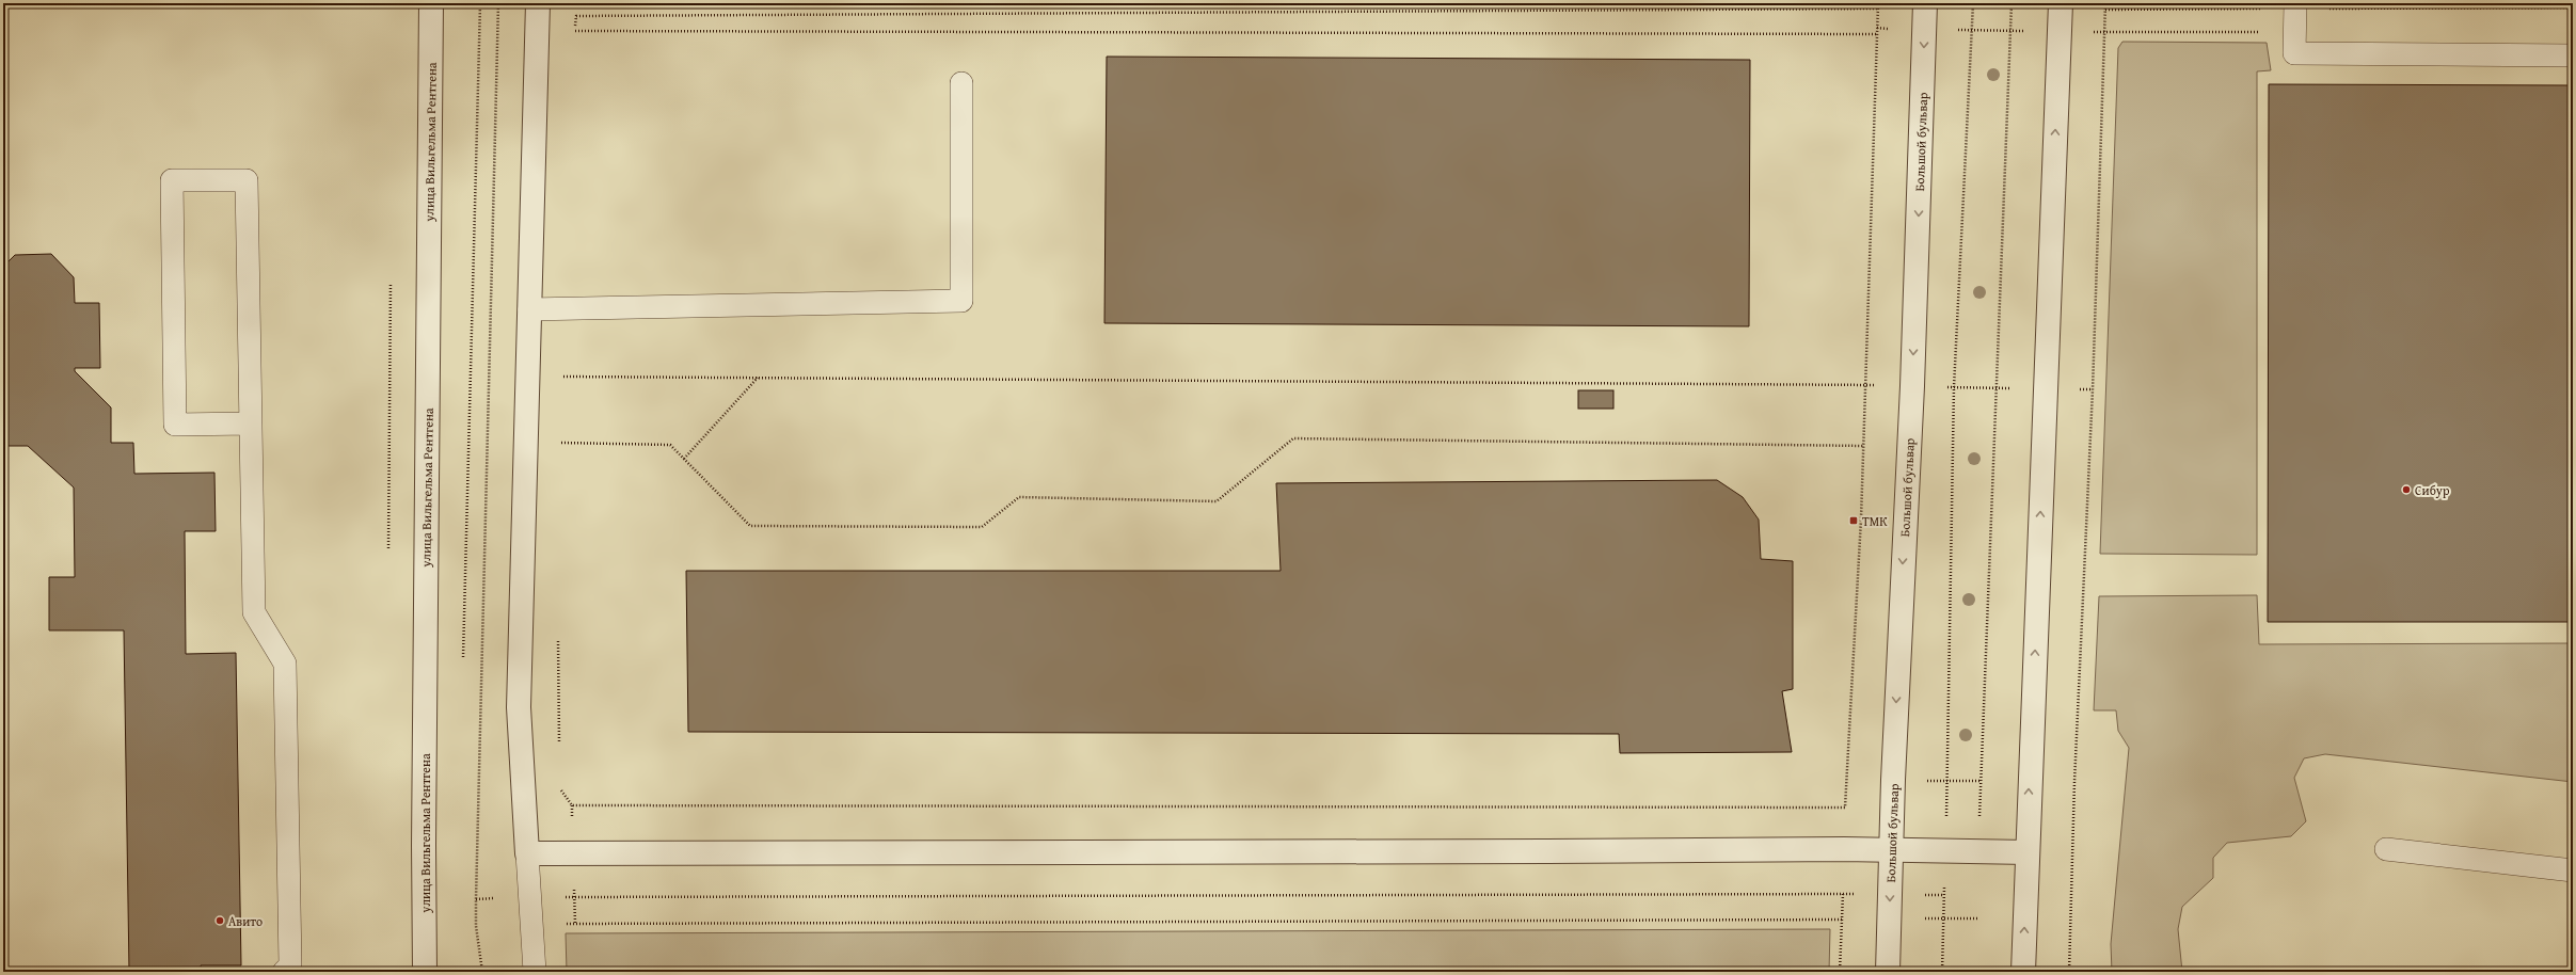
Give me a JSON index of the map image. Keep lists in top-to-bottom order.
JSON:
{
  "streets": {
    "street": ["улица Вильгельма Рентгена", "Большой бульвар"]
  },
  "places": {
    "other": ["Сибур", "Авито"],
    "transit": ["ТМК"]
  }
}
